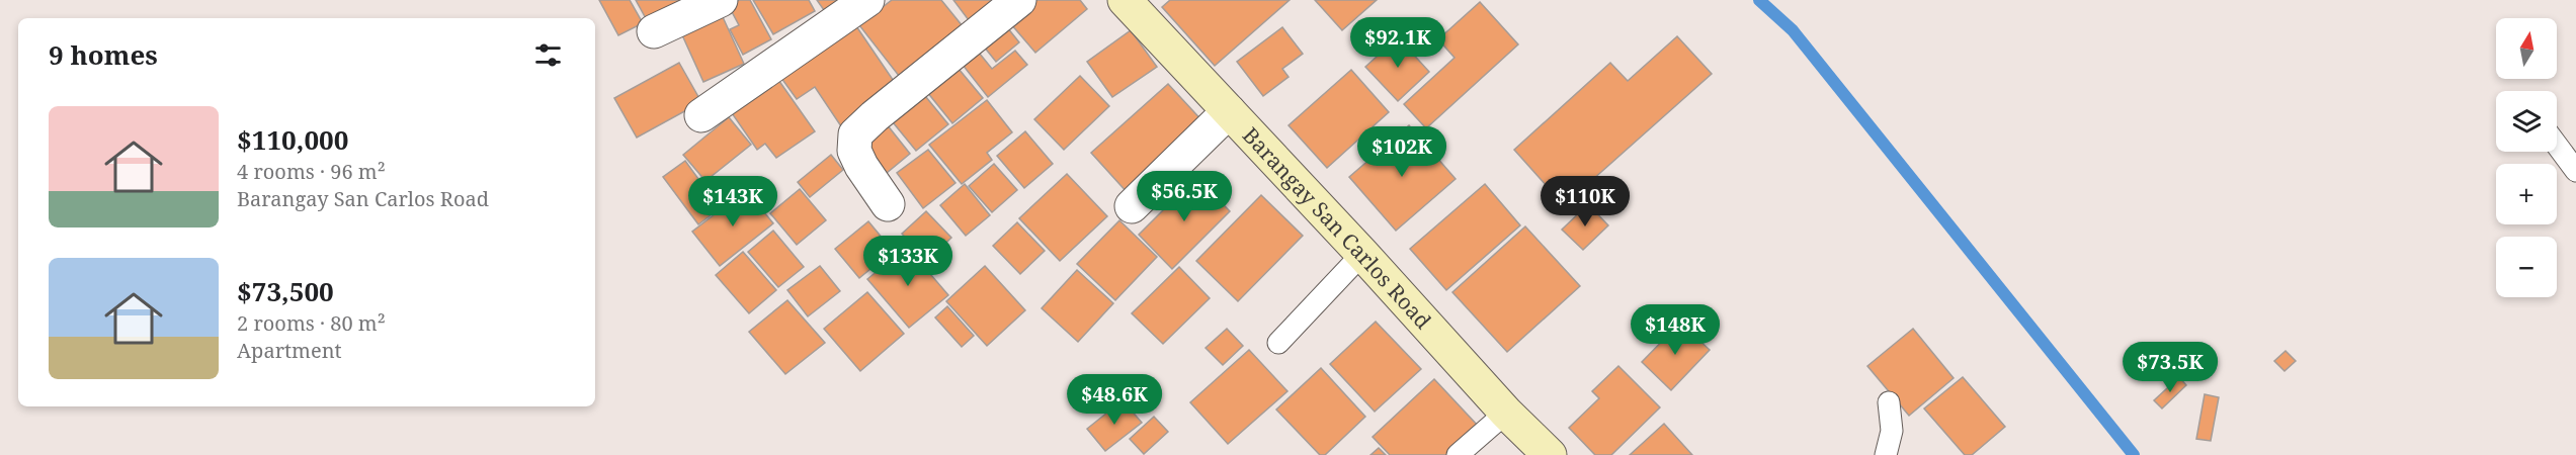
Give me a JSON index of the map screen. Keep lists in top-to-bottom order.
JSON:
{
  "streets": {
    "street": ["Barangay San Carlos Road"]
  },
  "north": "top",
  "page": {
    "price": [
      "$92.1K",
      "$102K",
      "$56.5K",
      "$143K",
      "$110K",
      "$133K",
      "$148K",
      "$73.5K",
      "$48.6K"
    ],
    "map_buttons": ["+", "−"],
    "heading": "9 homes",
    "list": [
      {
        "name": "$110,000",
        "note": "4 rooms · 96 m² · Barangay San Carlos Road"
      },
      {
        "name": "$73,500",
        "note": "2 rooms · 80 m² · Apartment"
      }
    ]
  }
}
